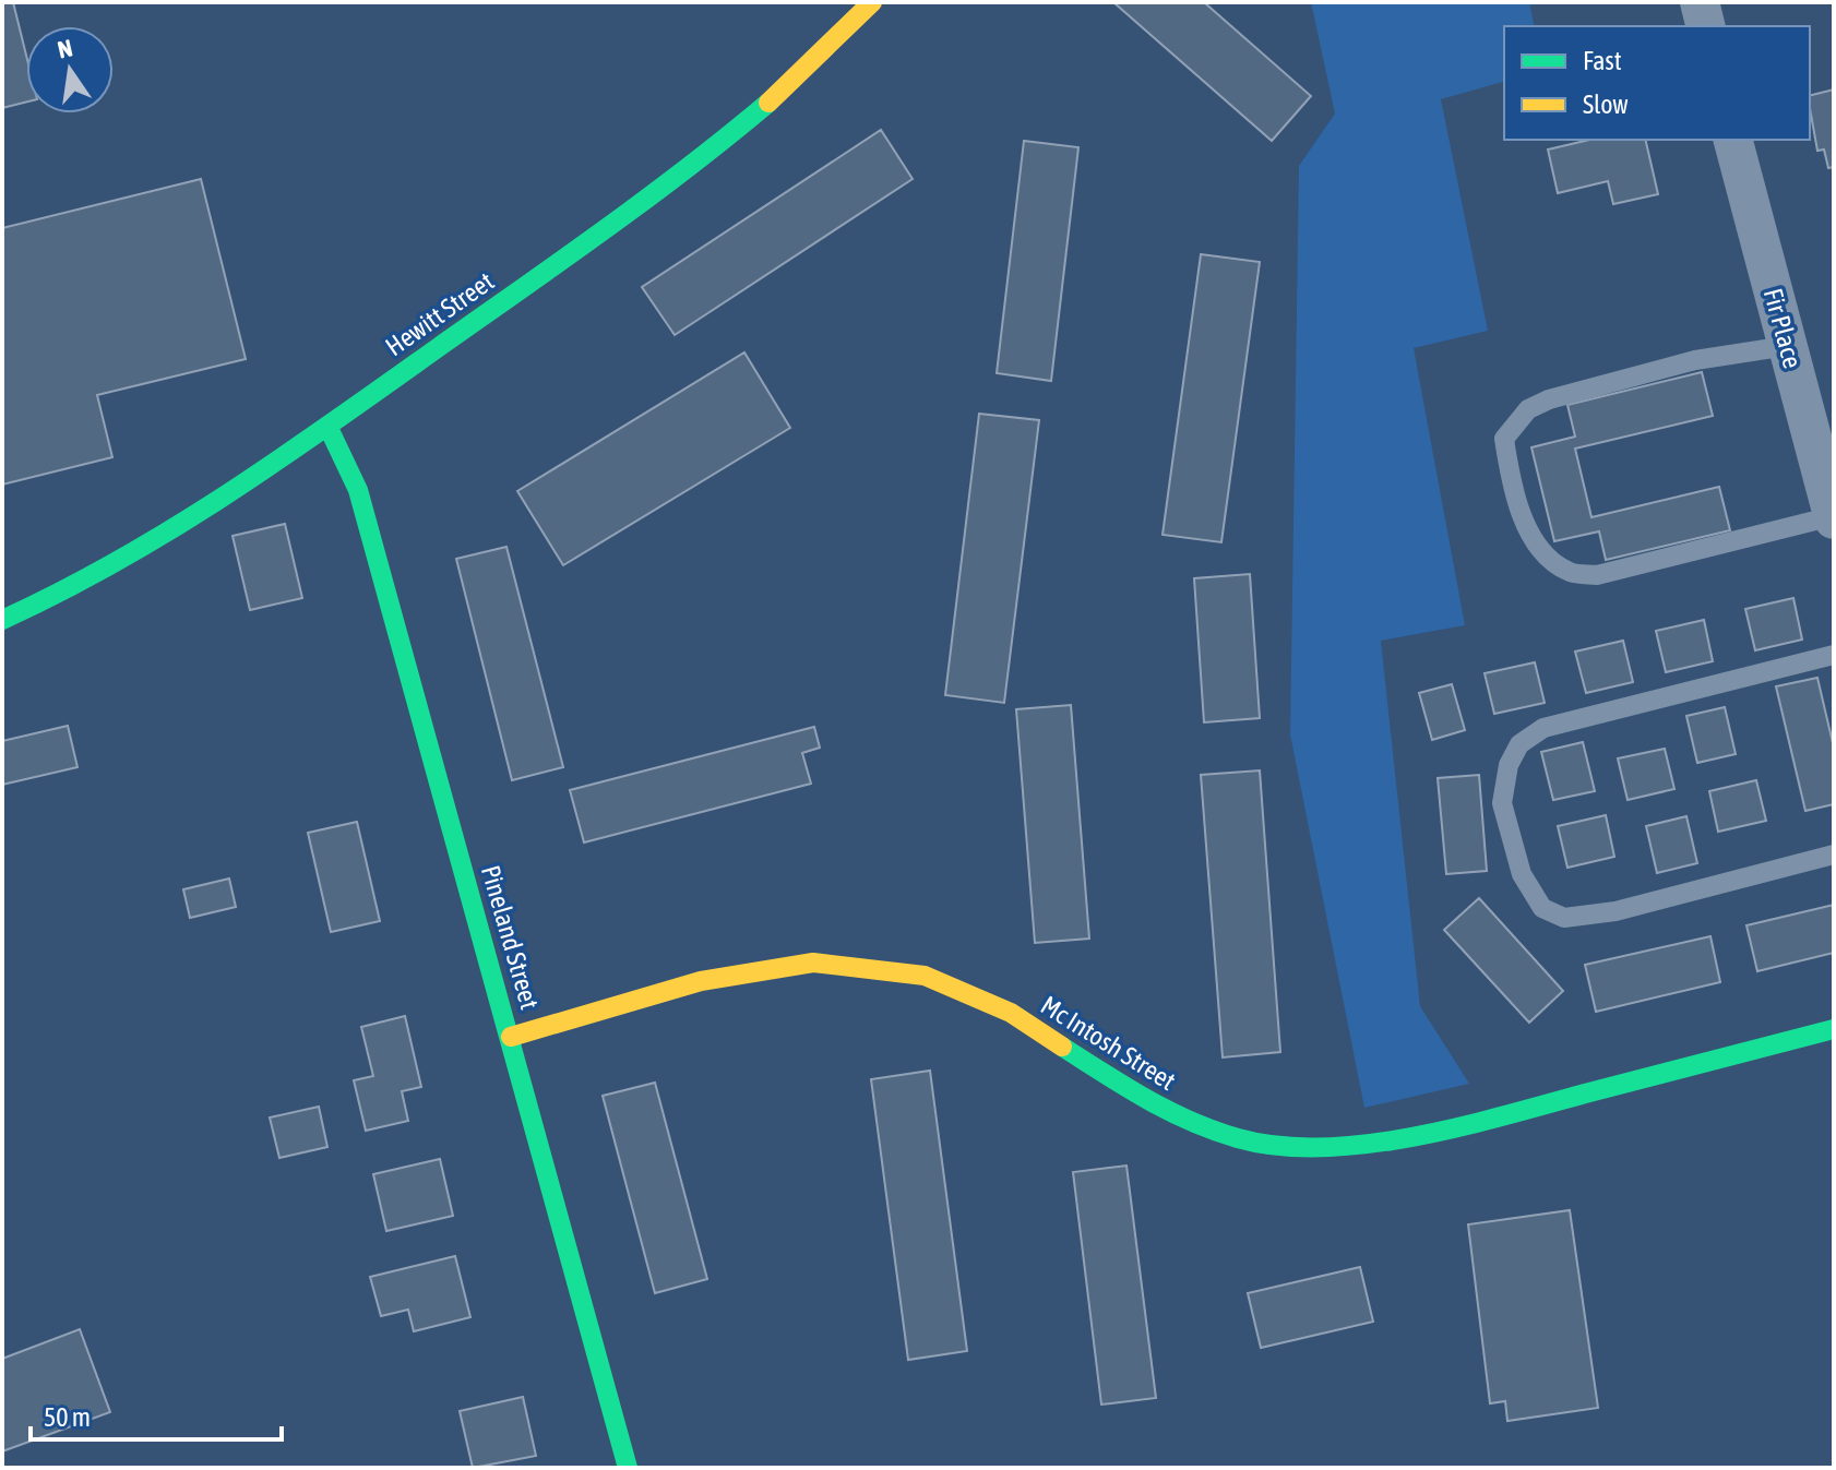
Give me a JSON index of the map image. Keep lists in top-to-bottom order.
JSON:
{
  "streets": {
    "street": [
      "Hewitt Street",
      "Fir Place",
      "Pineland Street",
      "Mc Intosh Street"
    ]
  },
  "crossings": [
    ["Hewitt Street", "Pineland Street"],
    ["Pineland Street", "Mc Intosh Street"]
  ],
  "legend": ["Fast", "Slow"],
  "scale_bar": "50 m",
  "north": "top"
}
